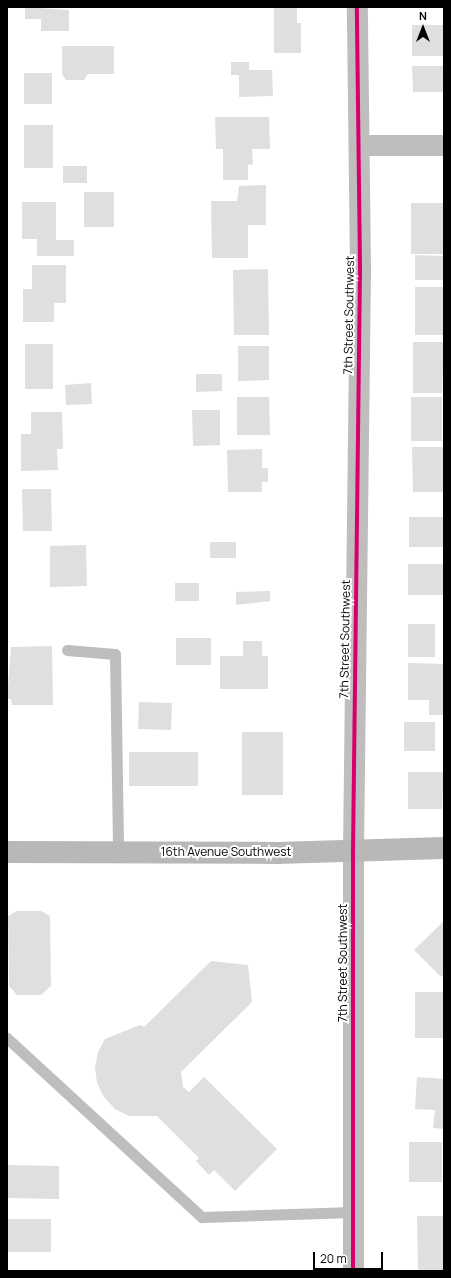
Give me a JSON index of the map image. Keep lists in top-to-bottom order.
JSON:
{
  "streets": {
    "street": ["7th Street Southwest", "16th Avenue Southwest"]
  },
  "crossings": [
    ["7th Street Southwest", "16th Avenue Southwest"]
  ],
  "scale_bar": "20 m",
  "north": "top"
}
